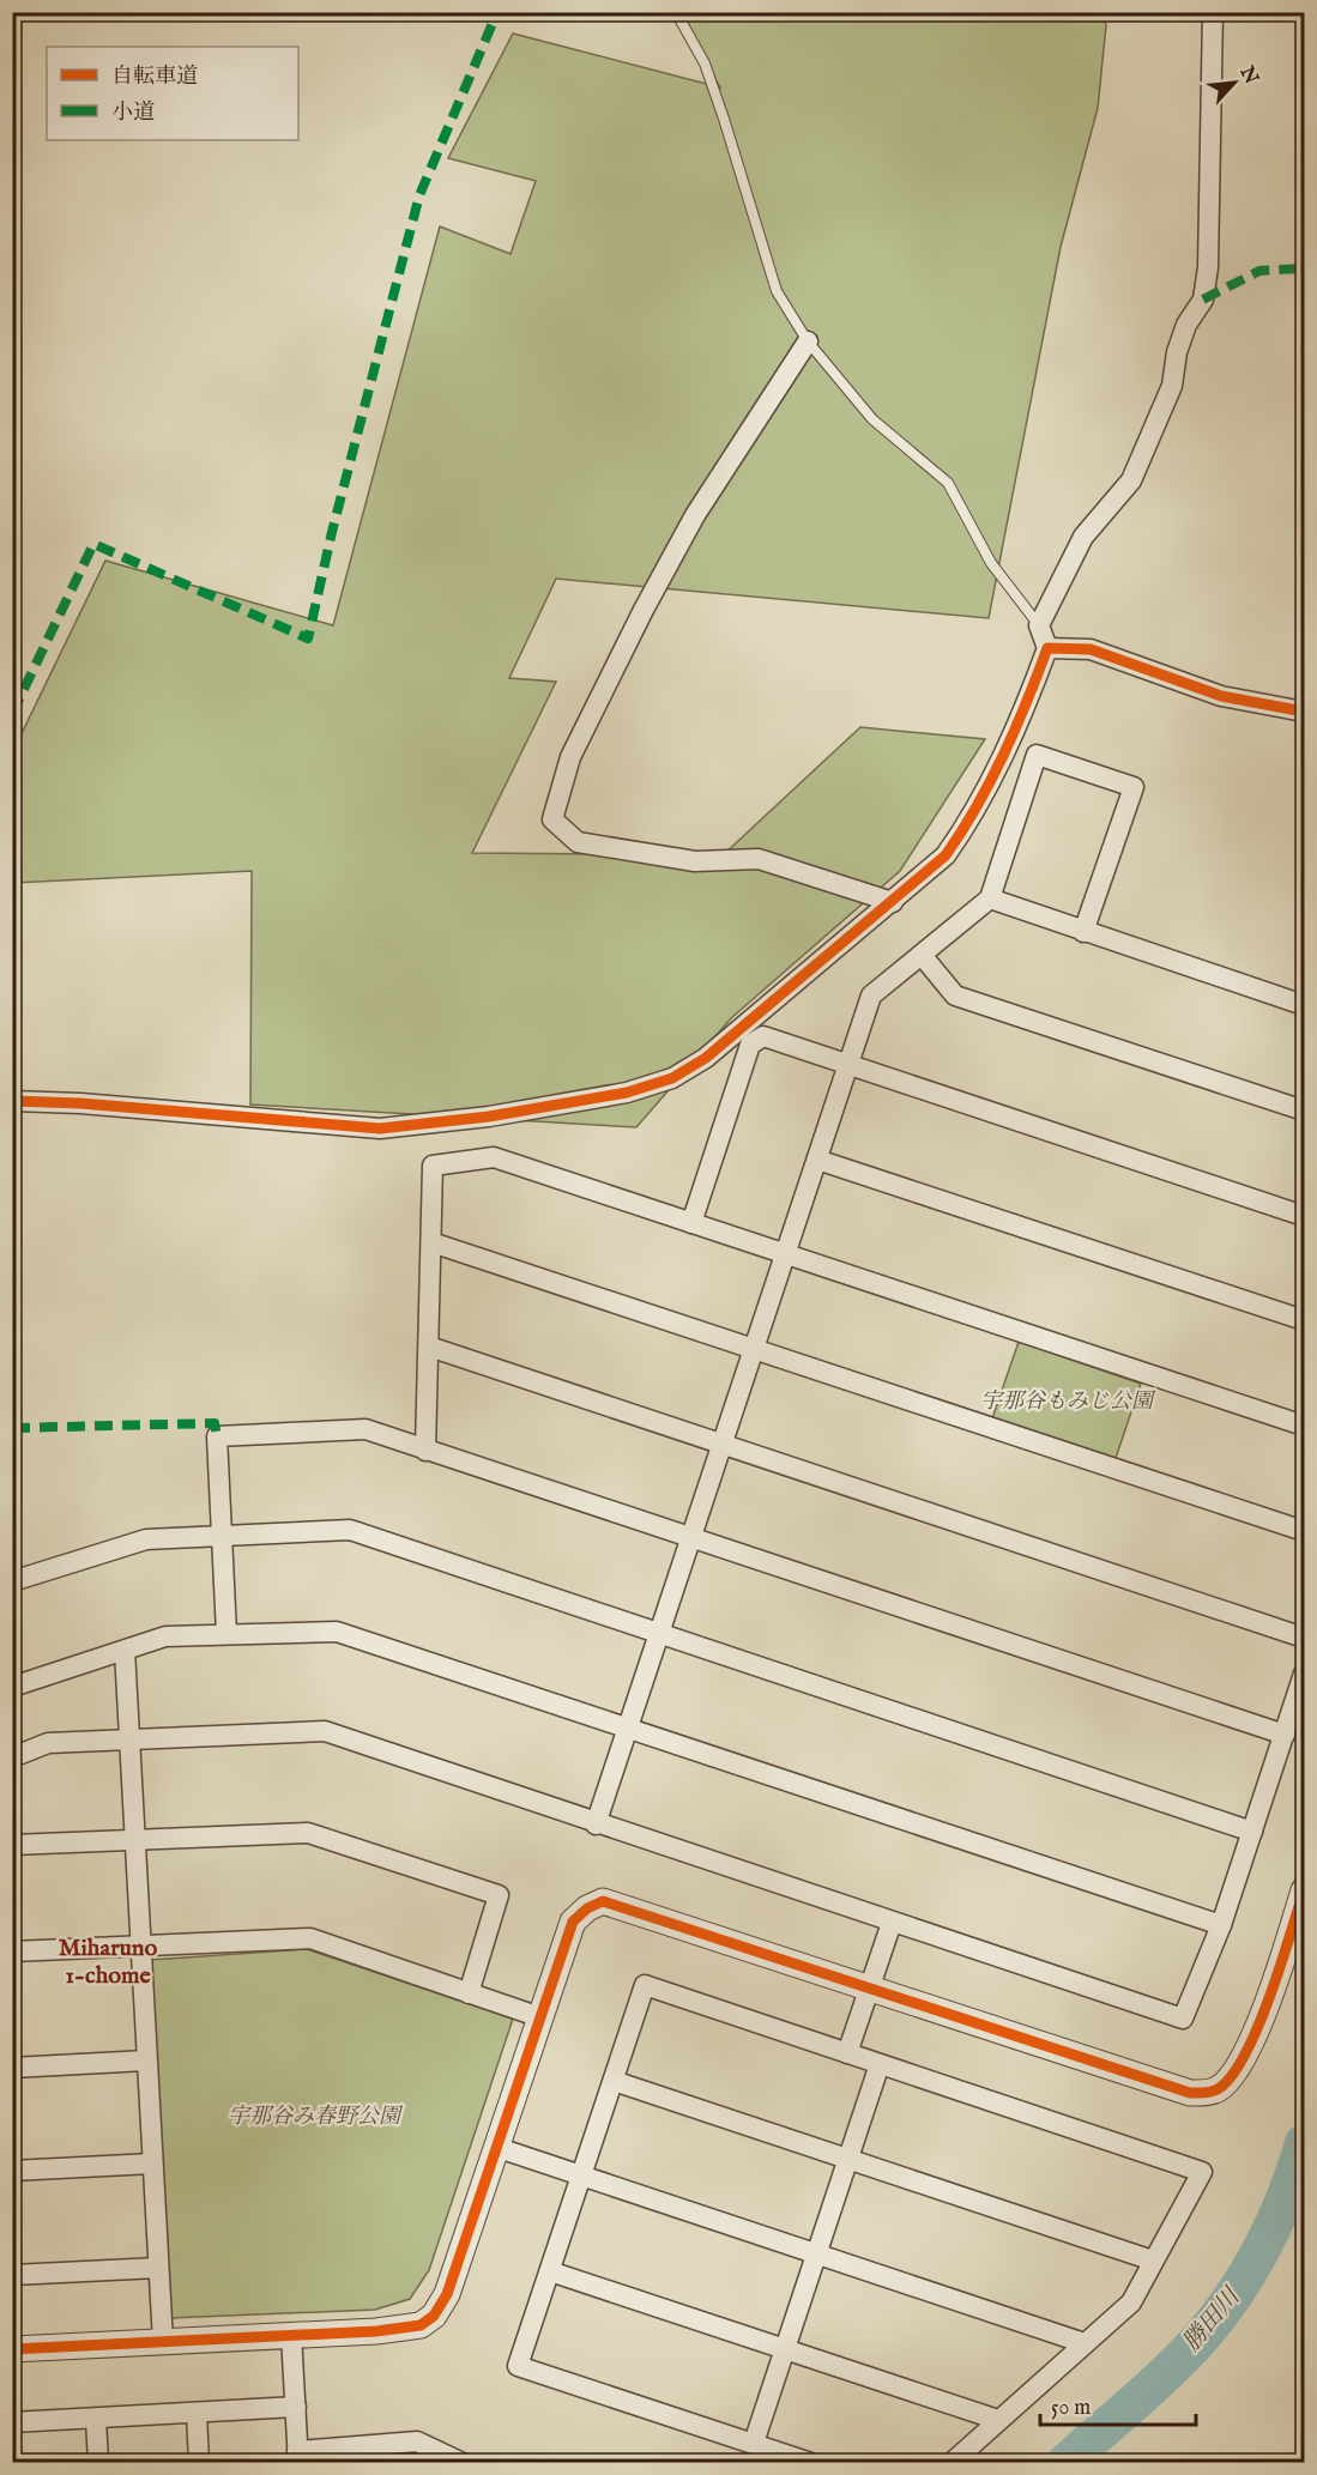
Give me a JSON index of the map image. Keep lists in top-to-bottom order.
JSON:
{
  "districts": ["Miharuno 1-chome"],
  "water": ["勝田川"],
  "parks": ["宇那谷もみじ公園", "宇那谷み春野公園"],
  "legend": ["自転車道", "小道"],
  "scale_bar": "50 m",
  "north": "top right"
}
